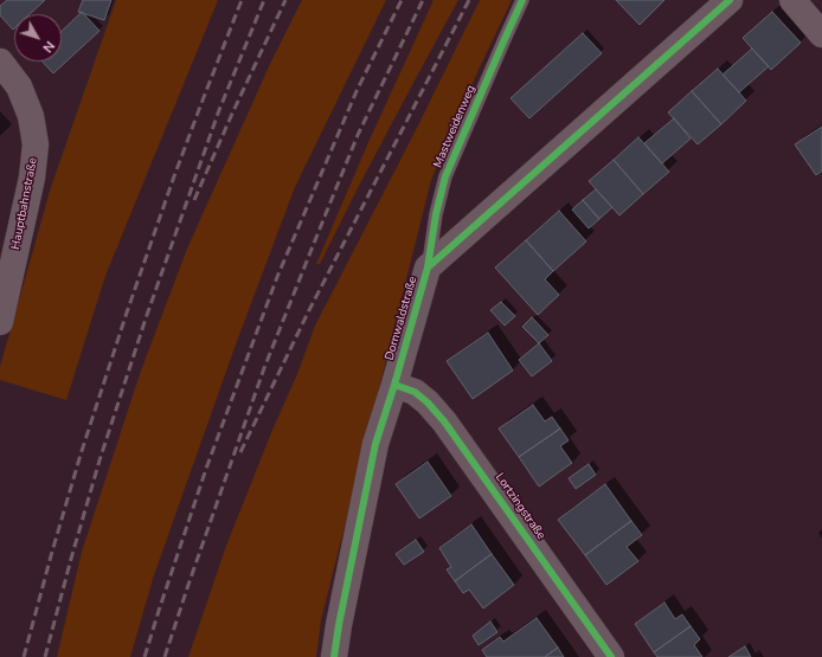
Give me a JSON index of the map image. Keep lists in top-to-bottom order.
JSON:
{
  "streets": {
    "street": ["Hauptbahnstraße", "Dornwaldstraße", "Lortzingstraße"],
    "lane": ["Mastweidenweg"]
  },
  "crossings": [
    ["Mastweidenweg", "Dornwaldstraße"],
    ["Dornwaldstraße", "Lortzingstraße"]
  ],
  "north": "bottom right"
}
